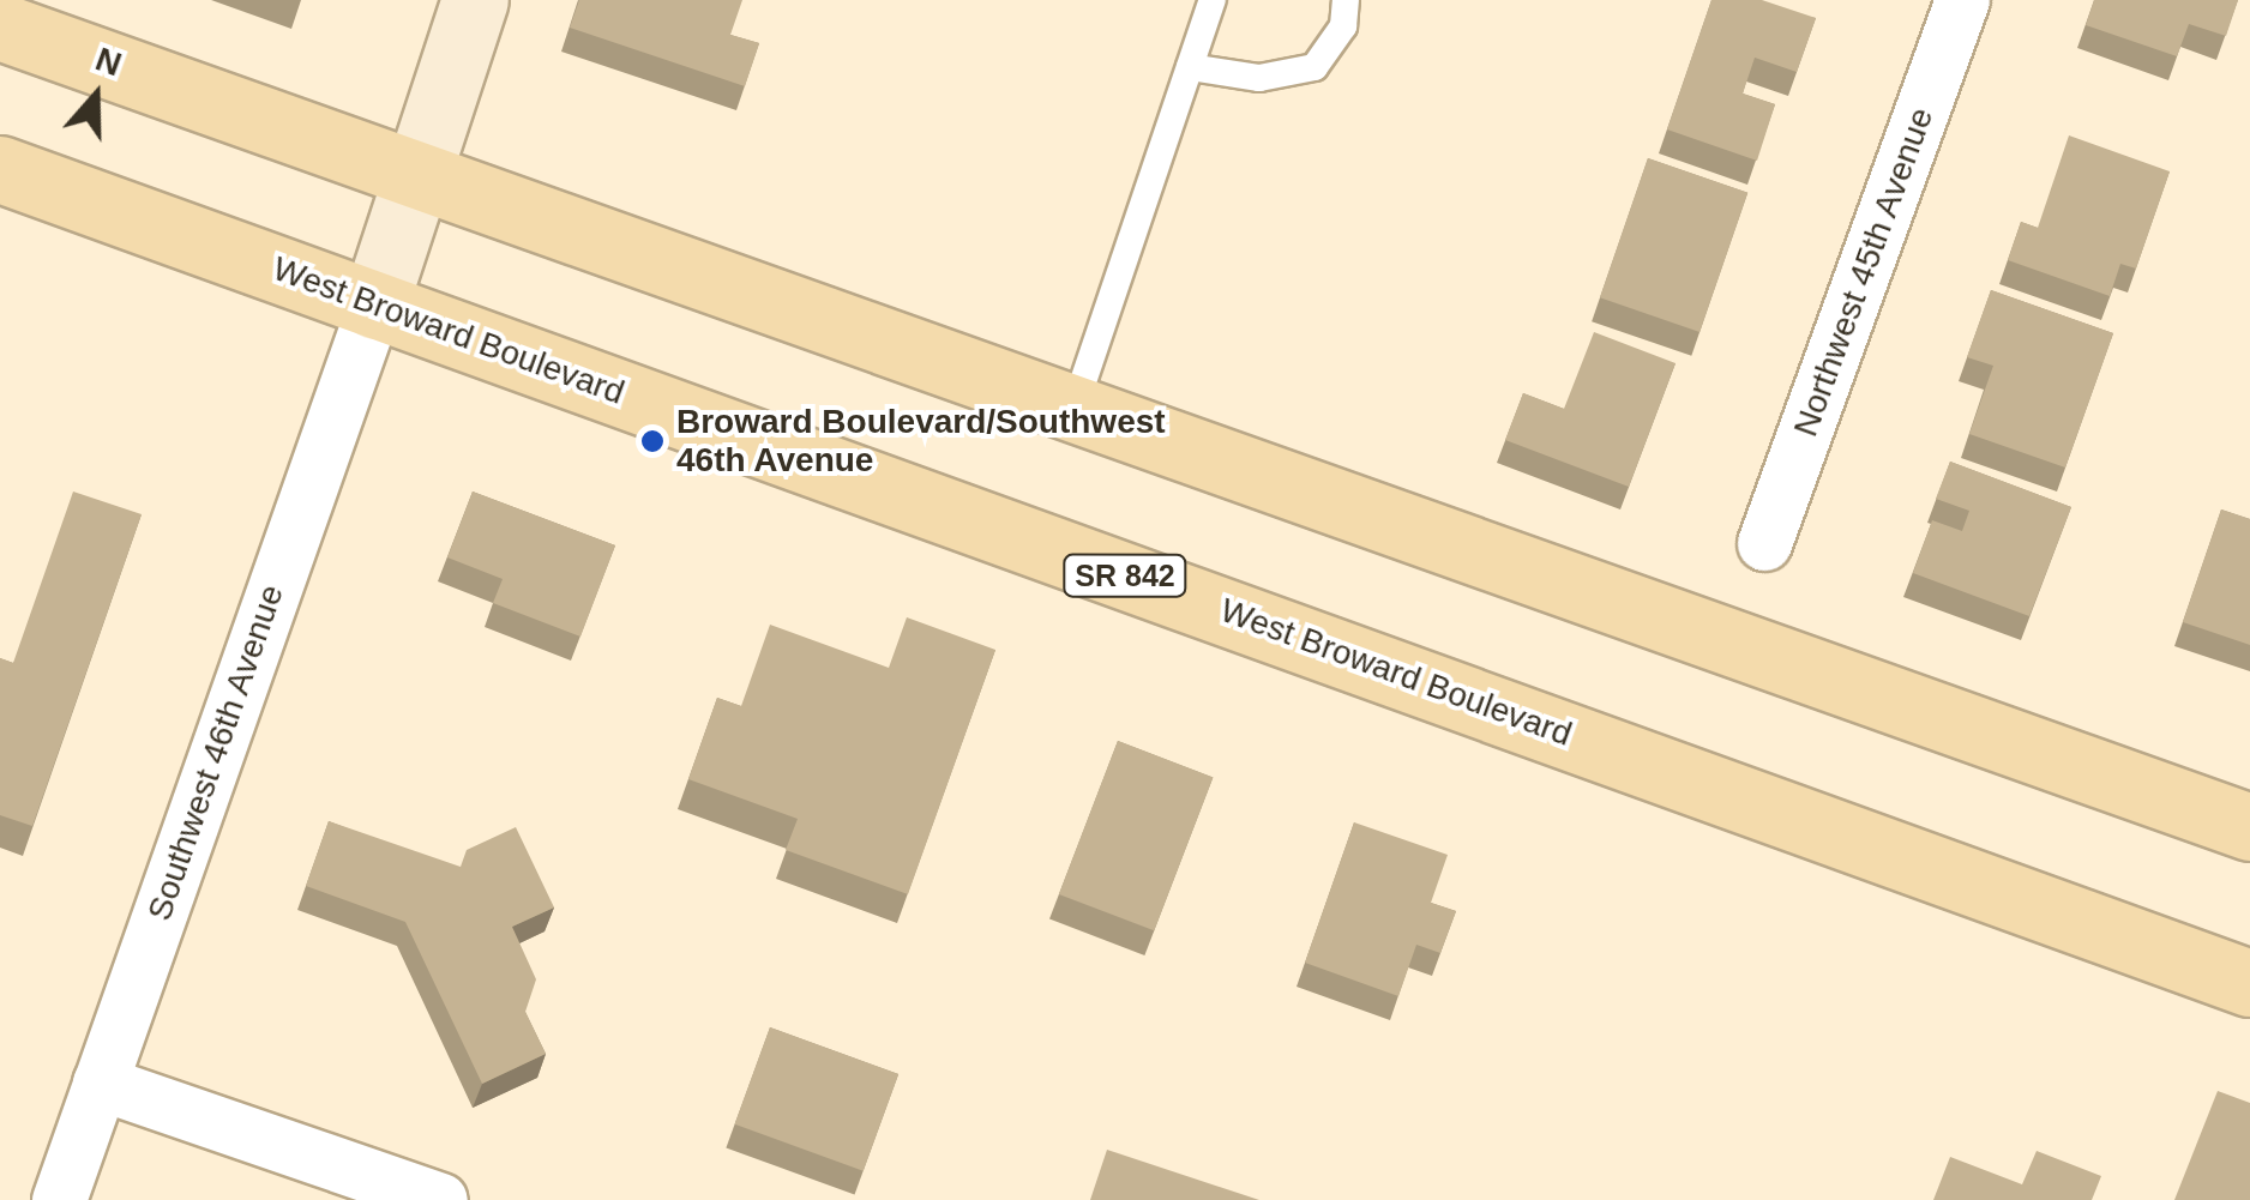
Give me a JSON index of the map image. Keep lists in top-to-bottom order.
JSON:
{
  "streets": {
    "main road": ["West Broward Boulevard", "SR 842"],
    "street": ["Northwest 45th Avenue", "Southwest 46th Avenue"]
  },
  "crossings": [
    ["West Broward Boulevard", "Southwest 46th Avenue"]
  ],
  "places": ["Broward Boulevard/Southwest 46th Avenue"],
  "north": "top"
}
